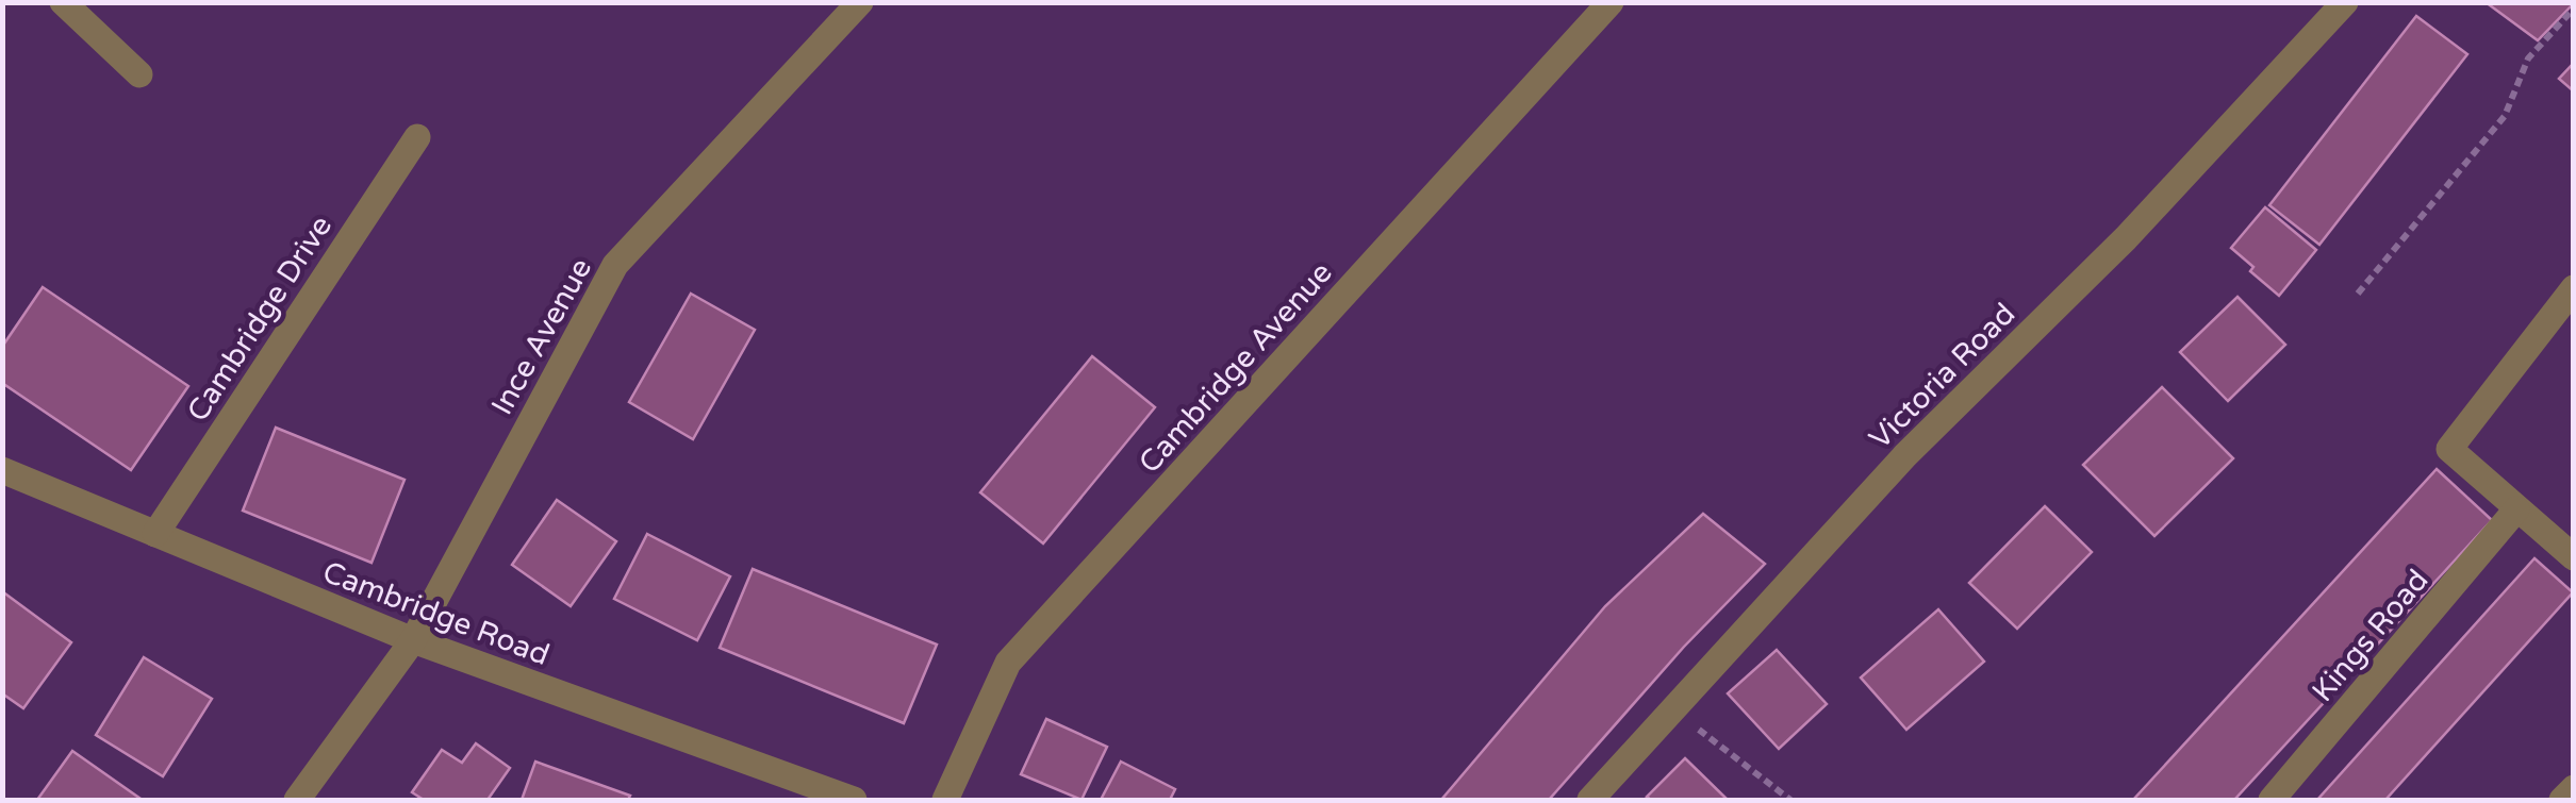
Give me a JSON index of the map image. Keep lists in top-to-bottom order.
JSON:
{
  "streets": {
    "street": [
      "Cambridge Drive",
      "Ince Avenue",
      "Cambridge Avenue",
      "Victoria Road",
      "Cambridge Road",
      "Kings Road"
    ]
  },
  "crossings": [
    ["Cambridge Drive", "Cambridge Road"],
    ["Ince Avenue", "Cambridge Road"]
  ]
}
